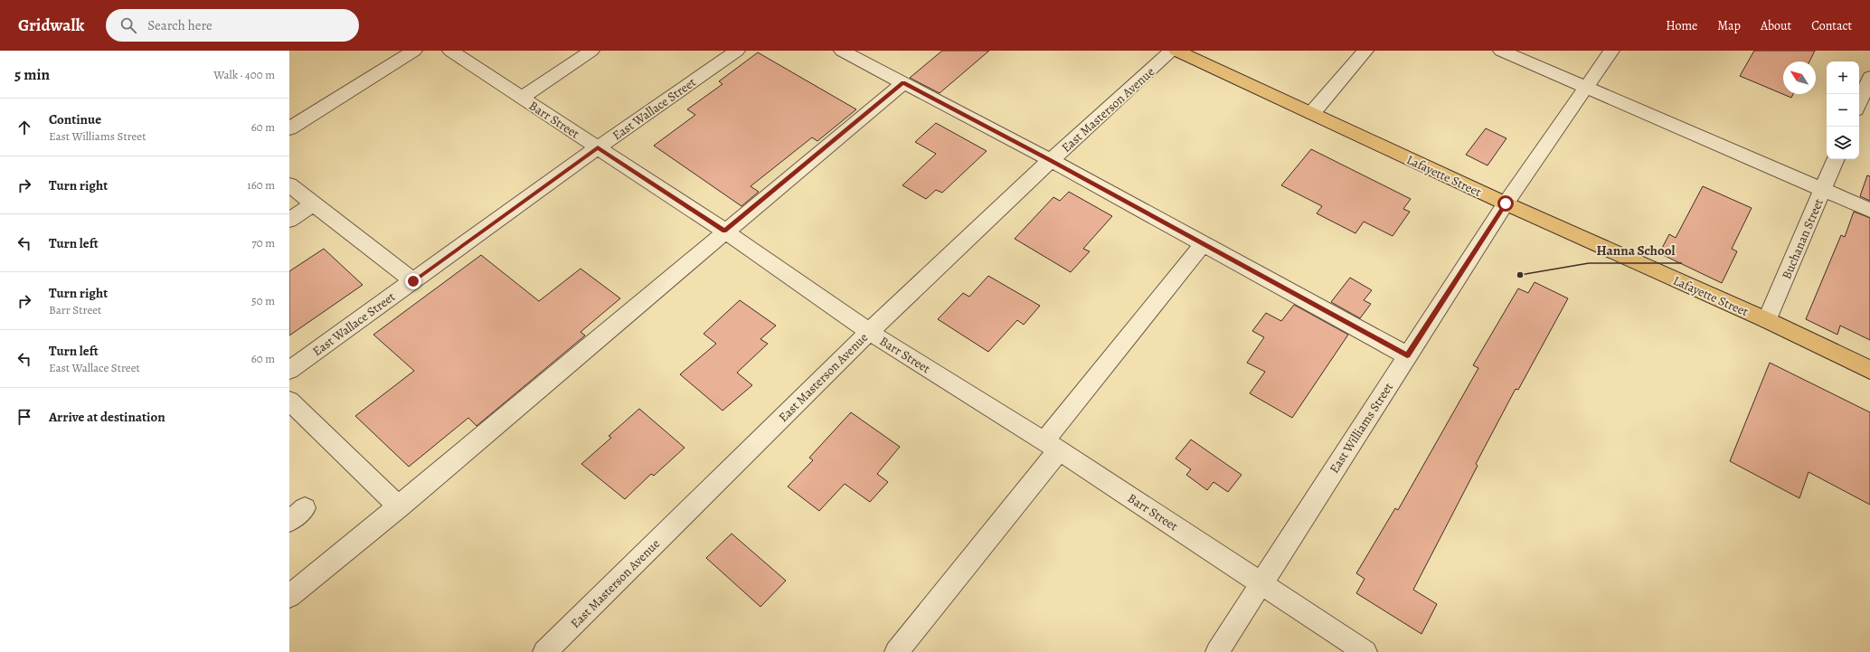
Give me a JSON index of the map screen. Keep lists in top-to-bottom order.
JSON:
{
  "streets": {
    "highway": ["Lafayette Street"],
    "street": [
      "East Wallace Street",
      "East Masterson Avenue",
      "Barr Street",
      "Buchanan Street",
      "East Williams Street"
    ]
  },
  "crossings": [
    ["East Wallace Street", "Barr Street"],
    ["East Masterson Avenue", "Barr Street"],
    ["Barr Street", "East Williams Street"],
    ["Lafayette Street", "Buchanan Street"],
    ["Lafayette Street", "East Williams Street"]
  ],
  "places": ["Hanna School"],
  "north": "top left",
  "page": {
    "header": "Gridwalk",
    "search": "Search here",
    "nav": [
      "Home",
      "Map",
      "About",
      "Contact"
    ],
    "heading": ["5 min", "Walk · 400 m"],
    "map_buttons": ["+", "−"],
    "list": [
      ["Continue", "East Williams Street", "60 m"],
      ["Turn right", "160 m"],
      ["Turn left", "70 m"],
      ["Turn right", "Barr Street", "50 m"],
      ["Turn left", "East Wallace Street", "60 m"],
      "Arrive at destination"
    ]
  }
}
